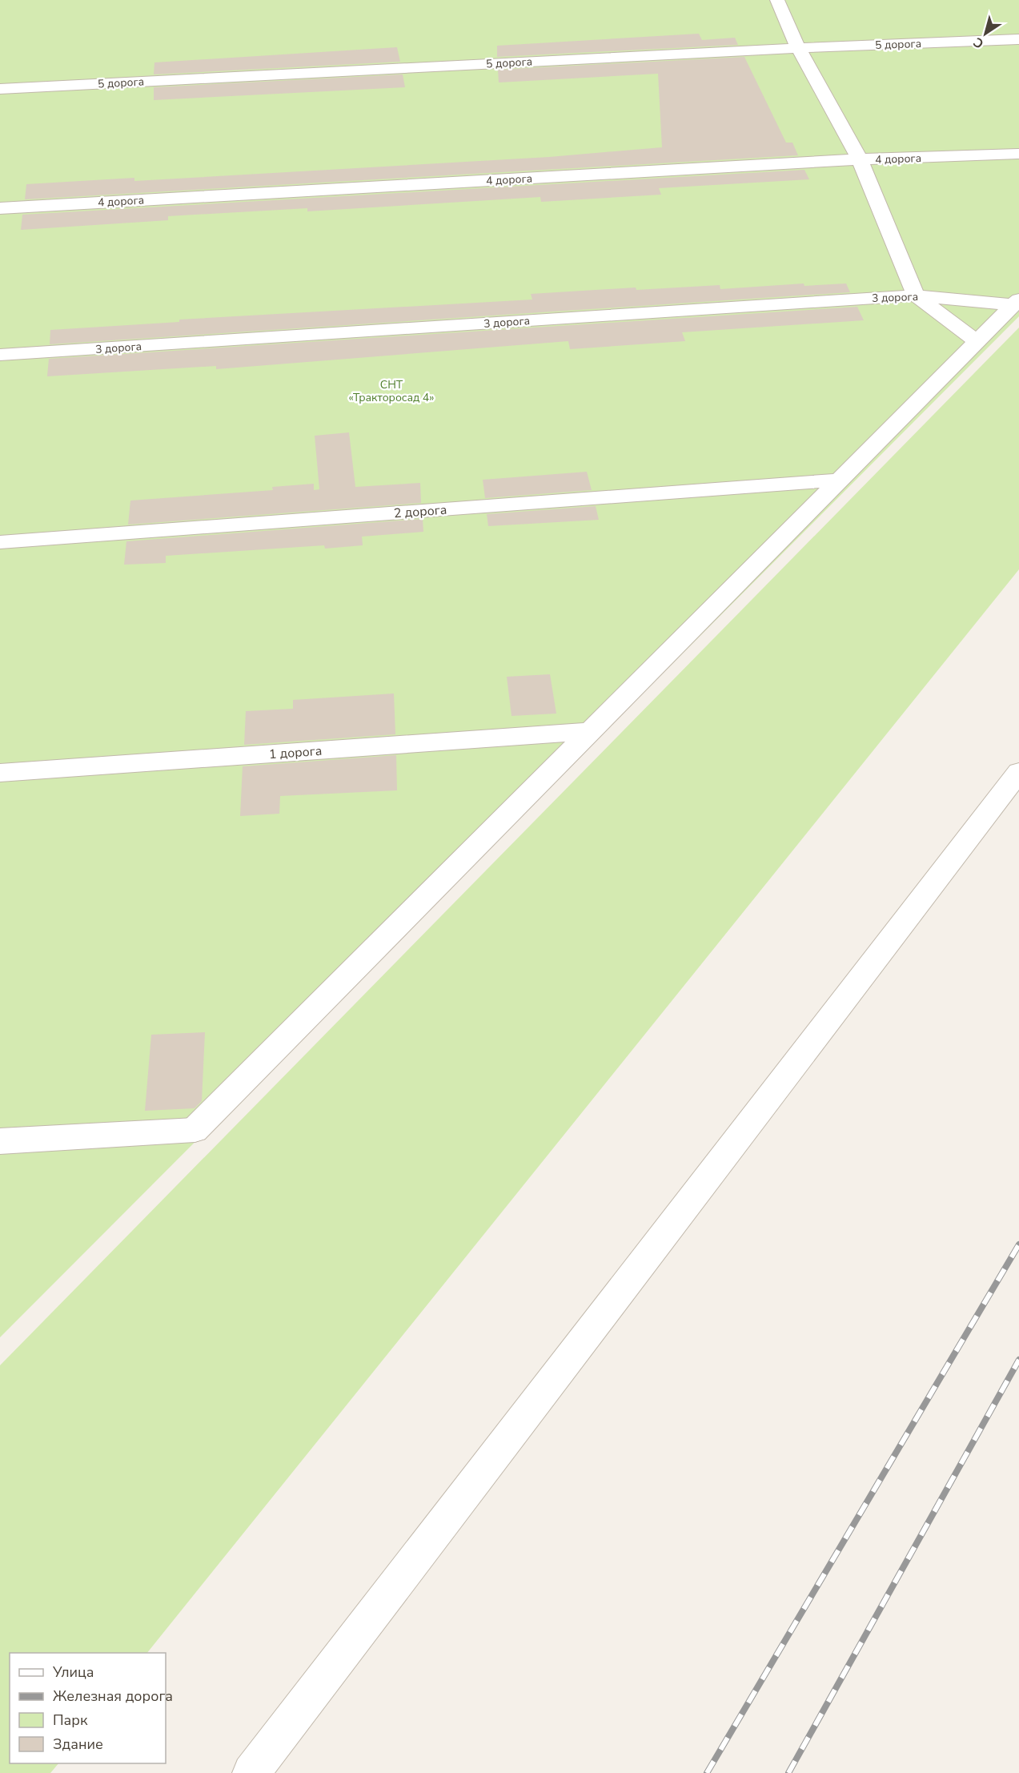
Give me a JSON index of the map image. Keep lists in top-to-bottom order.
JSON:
{
  "streets": {
    "street": [
      "5 дорога",
      "4 дорога",
      "3 дорога",
      "2 дорога",
      "1 дорога"
    ]
  },
  "parks": ["СНТ «Тракторосад 4»"],
  "legend": [
    "Улица",
    "Железная дорога",
    "Парк",
    "Здание"
  ],
  "north": "bottom left"
}
